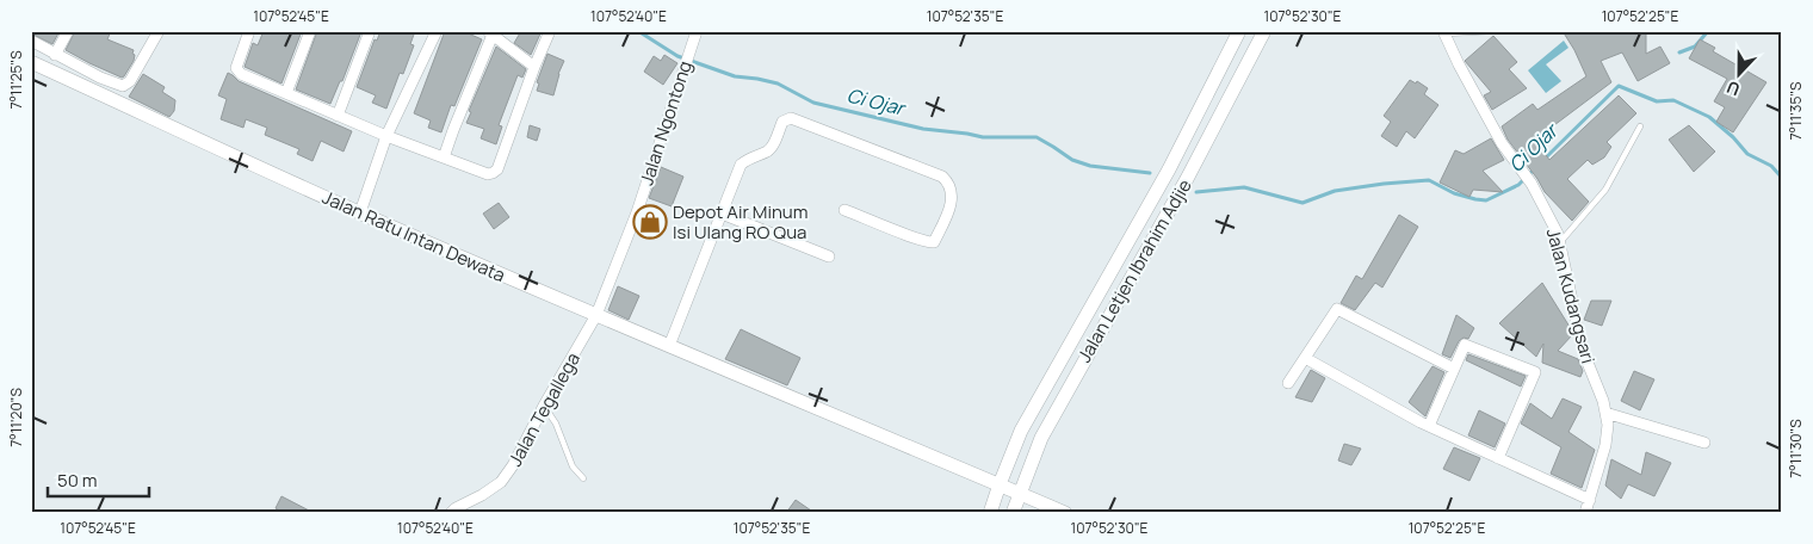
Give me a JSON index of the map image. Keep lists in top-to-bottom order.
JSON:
{
  "streets": {
    "street": [
      "Jalan Ngontong",
      "Jalan Ratu Intan Dewata",
      "Jalan Letjen Ibrahim Adjie",
      "Jalan Kudangsari",
      "Jalan Tegallega"
    ]
  },
  "crossings": [
    ["Jalan Ngontong", "Jalan Ratu Intan Dewata"],
    ["Jalan Ngontong", "Jalan Tegallega"],
    ["Jalan Ratu Intan Dewata", "Jalan Letjen Ibrahim Adjie"],
    ["Jalan Ratu Intan Dewata", "Jalan Tegallega"]
  ],
  "water": ["Ci Ojar"],
  "places": {
    "shop": ["Depot Air Minum Isi Ulang RO Qua"]
  },
  "scale_bar": "50 m",
  "north": "bottom",
  "coordinates": [
    "107°52'45\"E",
    "107°52'40\"E",
    "107°52'35\"E",
    "107°52'30\"E",
    "107°52'25\"E",
    "7°11'25\"S",
    "7°11'35\"S",
    "7°11'20\"S",
    "7°11'30\"S"
  ]
}
